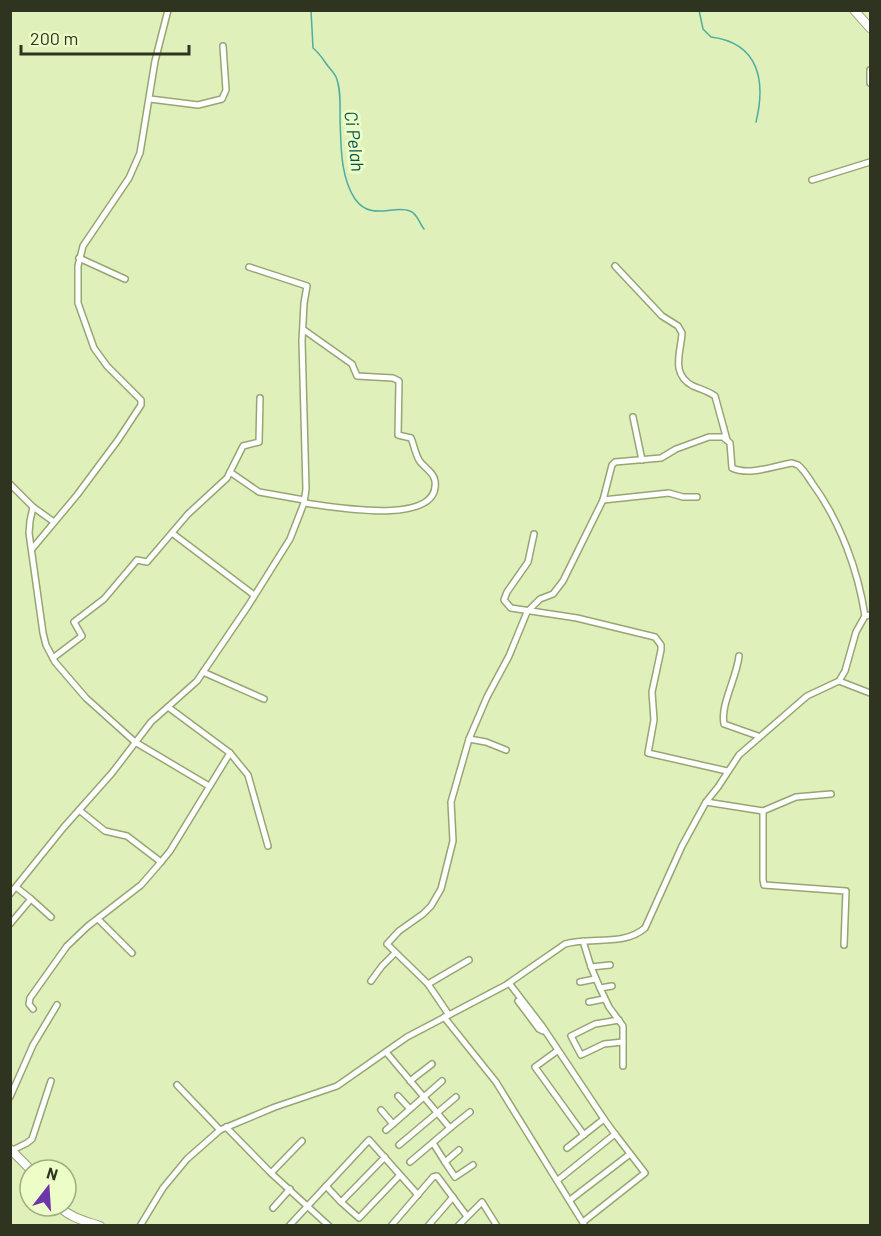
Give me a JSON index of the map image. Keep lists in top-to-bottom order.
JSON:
{
  "water": ["Ci Pelah"],
  "scale_bar": "200 m",
  "north": "top"
}
